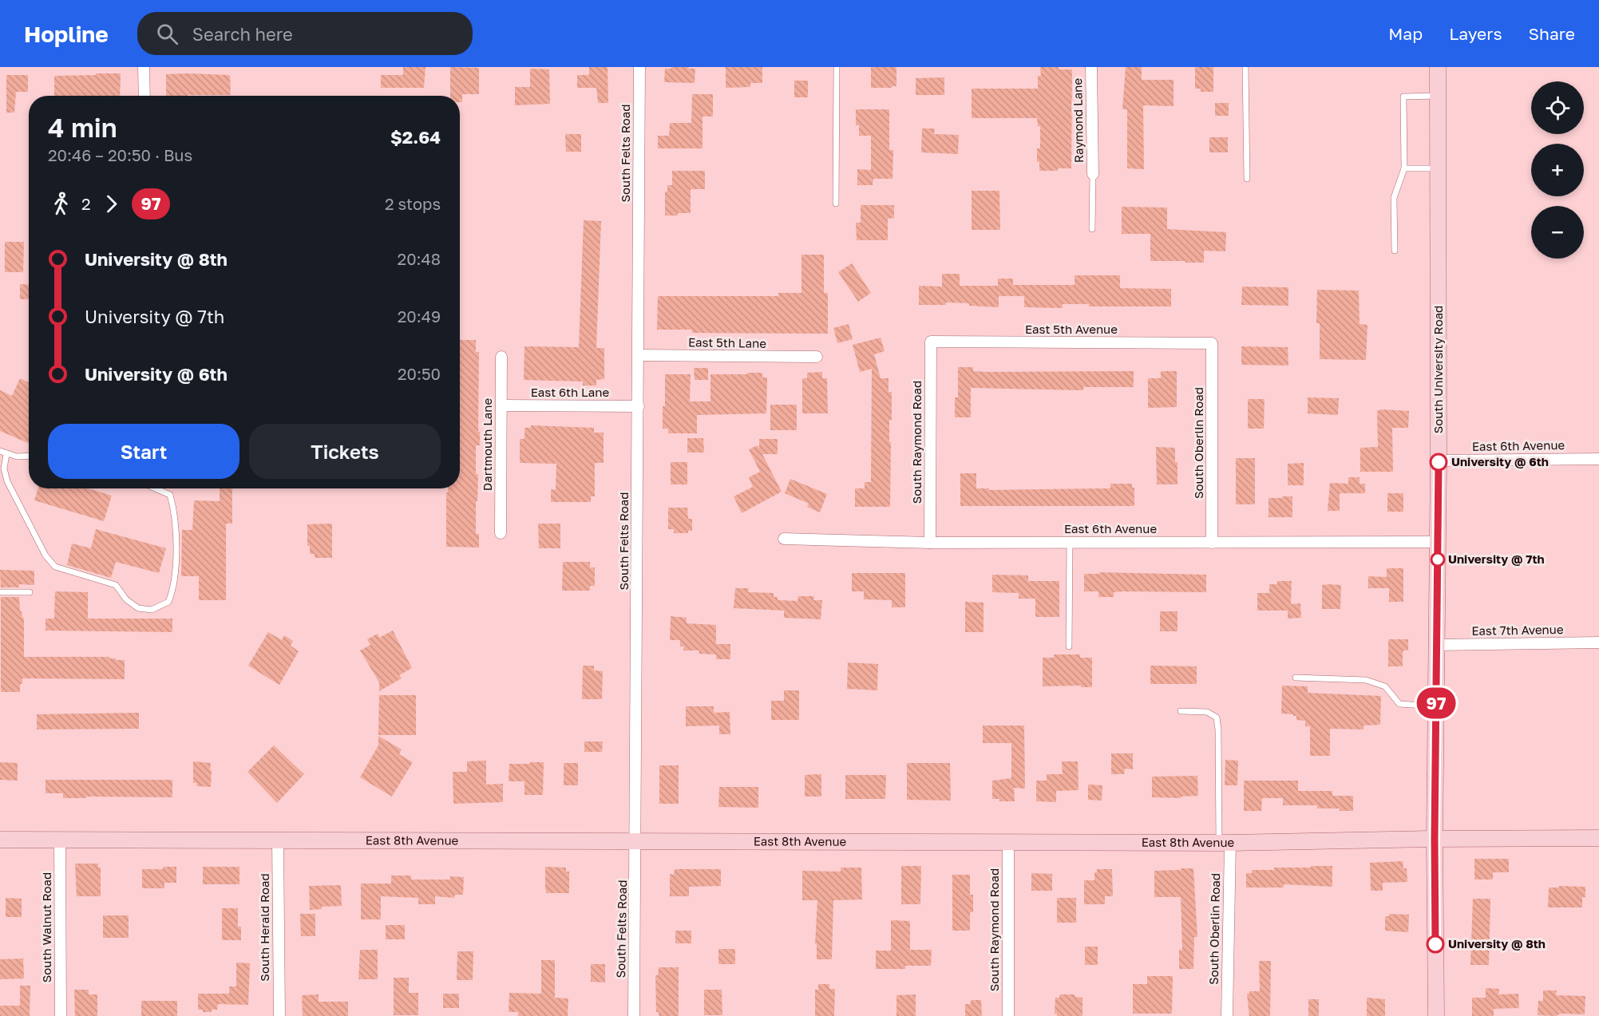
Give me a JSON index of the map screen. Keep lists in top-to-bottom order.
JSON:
{
  "streets": {
    "street": [
      "Raymond Lane",
      "South Felts Road",
      "East 5th Avenue",
      "East 5th Lane",
      "South University Road",
      "East 6th Lane",
      "South Raymond Road",
      "South Oberlin Road",
      "Dartmouth Lane",
      "East 6th Avenue",
      "East 7th Avenue",
      "East 8th Avenue",
      "South Walnut Road",
      "South Herald Road"
    ]
  },
  "crossings": [
    ["South Felts Road", "East 5th Lane"],
    ["South Felts Road", "East 6th Lane"],
    ["South Felts Road", "East 8th Avenue"],
    ["East 5th Avenue", "South Raymond Road"],
    ["East 5th Avenue", "South Oberlin Road"],
    ["South University Road", "East 6th Avenue"],
    ["South University Road", "East 7th Avenue"],
    ["South University Road", "East 8th Avenue"],
    ["East 6th Lane", "Dartmouth Lane"],
    ["South Raymond Road", "East 6th Avenue"],
    ["South Raymond Road", "East 8th Avenue"],
    ["South Oberlin Road", "East 6th Avenue"],
    ["South Oberlin Road", "East 8th Avenue"],
    ["East 8th Avenue", "South Walnut Road"],
    ["East 8th Avenue", "South Herald Road"]
  ],
  "places": ["University @ 6th", "University @ 7th", "University @ 8th"],
  "lines": ["bus line 97"],
  "page": {
    "header": "Hopline",
    "search": "Search here",
    "nav": ["Map", "Layers", "Share"],
    "on_map": "97",
    "map_buttons": ["+", "−"],
    "heading": ["4 min", "20:46 – 20:50 · Bus", "$2.64"],
    "legs": ["2", "97", "2 stops"],
    "list": [
      {
        "name": "University @ 8th",
        "value": "20:48"
      },
      {
        "name": "University @ 7th",
        "value": "20:49"
      },
      {
        "name": "University @ 6th",
        "value": "20:50"
      }
    ],
    "buttons": ["Start", "Tickets"]
  }
}
